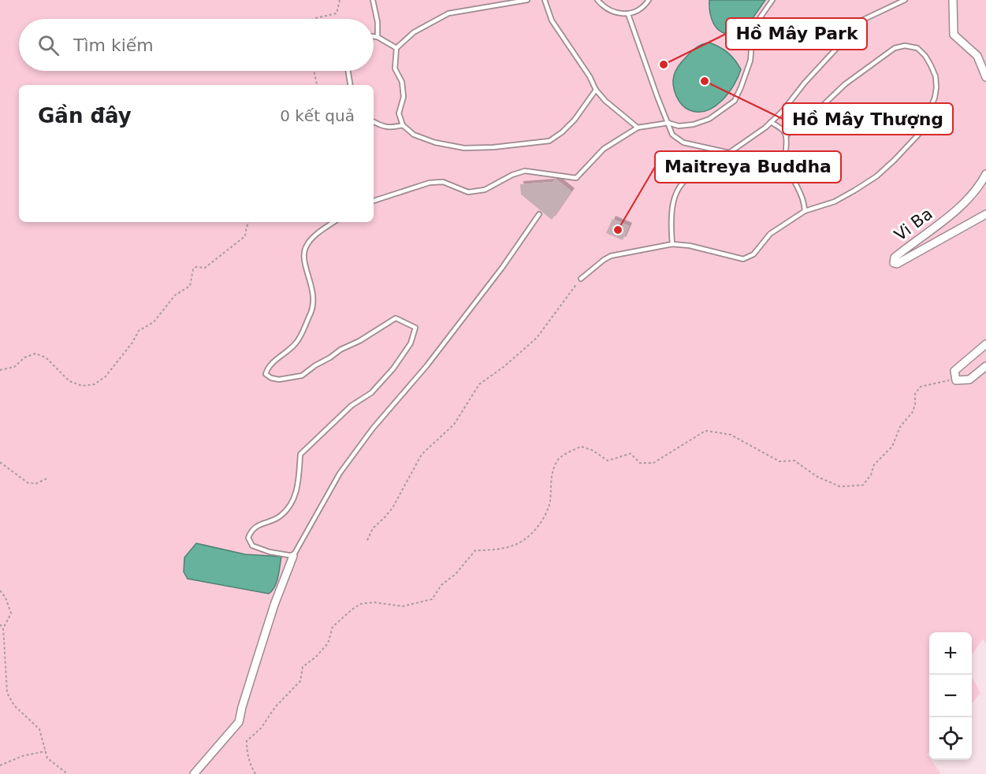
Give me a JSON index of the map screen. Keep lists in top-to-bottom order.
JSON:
{
  "streets": {
    "street": ["Vi Ba"]
  },
  "places": ["Hồ Mây Park", "Hồ Mây Thượng", "Maitreya Buddha"],
  "page": {
    "search": "Tìm kiếm",
    "heading": ["Gần đây", "0 kết quả"],
    "map_buttons": ["+", "−"]
  }
}
